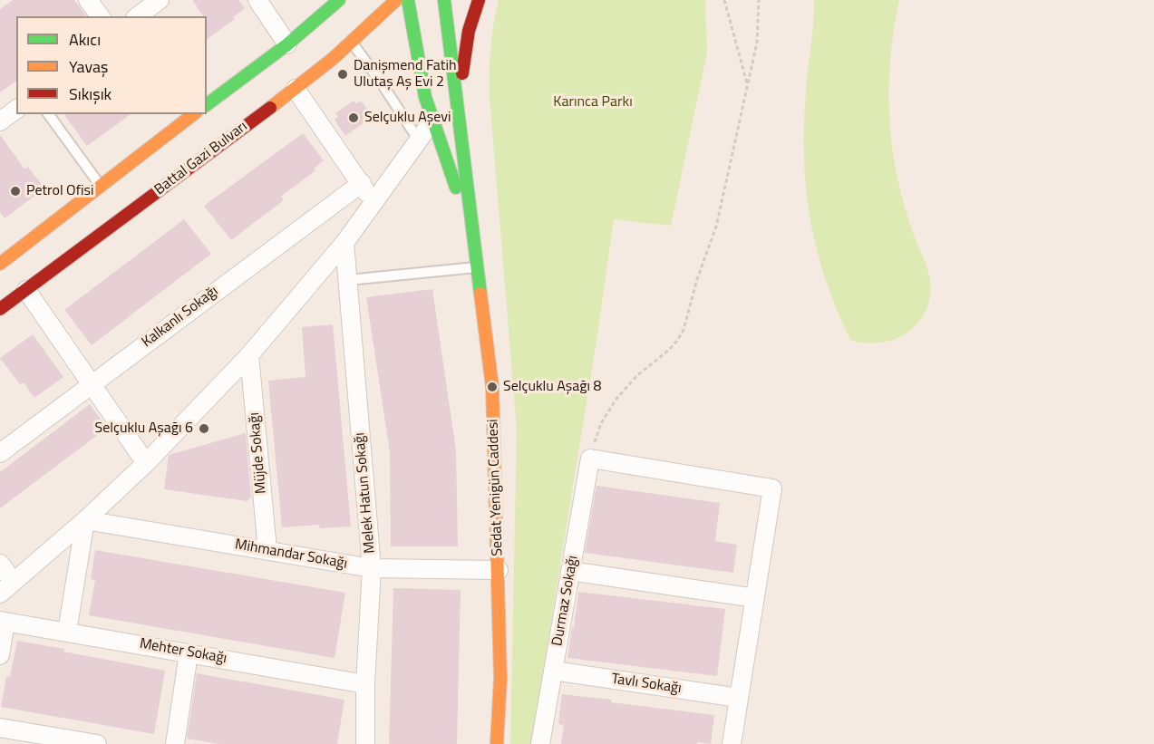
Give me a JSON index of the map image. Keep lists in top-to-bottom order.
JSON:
{
  "streets": {
    "street": [
      "Battal Gazi Bulvarı",
      "Kalkanlı Sokağı",
      "Müjde Sokağı",
      "Sedat Yenigün Caddesi",
      "Melek Hatun Sokağı",
      "Mihmandar Sokağı",
      "Durmaz Sokağı",
      "Mehter Sokağı",
      "Tavlı Sokağı"
    ]
  },
  "crossings": [
    ["Müjde Sokağı", "Mihmandar Sokağı"],
    ["Sedat Yenigün Caddesi", "Mihmandar Sokağı"],
    ["Melek Hatun Sokağı", "Mihmandar Sokağı"],
    ["Melek Hatun Sokağı", "Mehter Sokağı"],
    ["Durmaz Sokağı", "Tavlı Sokağı"]
  ],
  "parks": ["Karınca Parkı"],
  "places": [
    "Danişmend Fatih Ulutaş Aş Evi 2",
    "Selçuklu Aşevi",
    "Petrol Ofisi",
    "Selçuklu Aşağı 8",
    "Selçuklu Aşağı 6"
  ],
  "legend": ["Akıcı", "Yavaş", "Sıkışık"]
}
